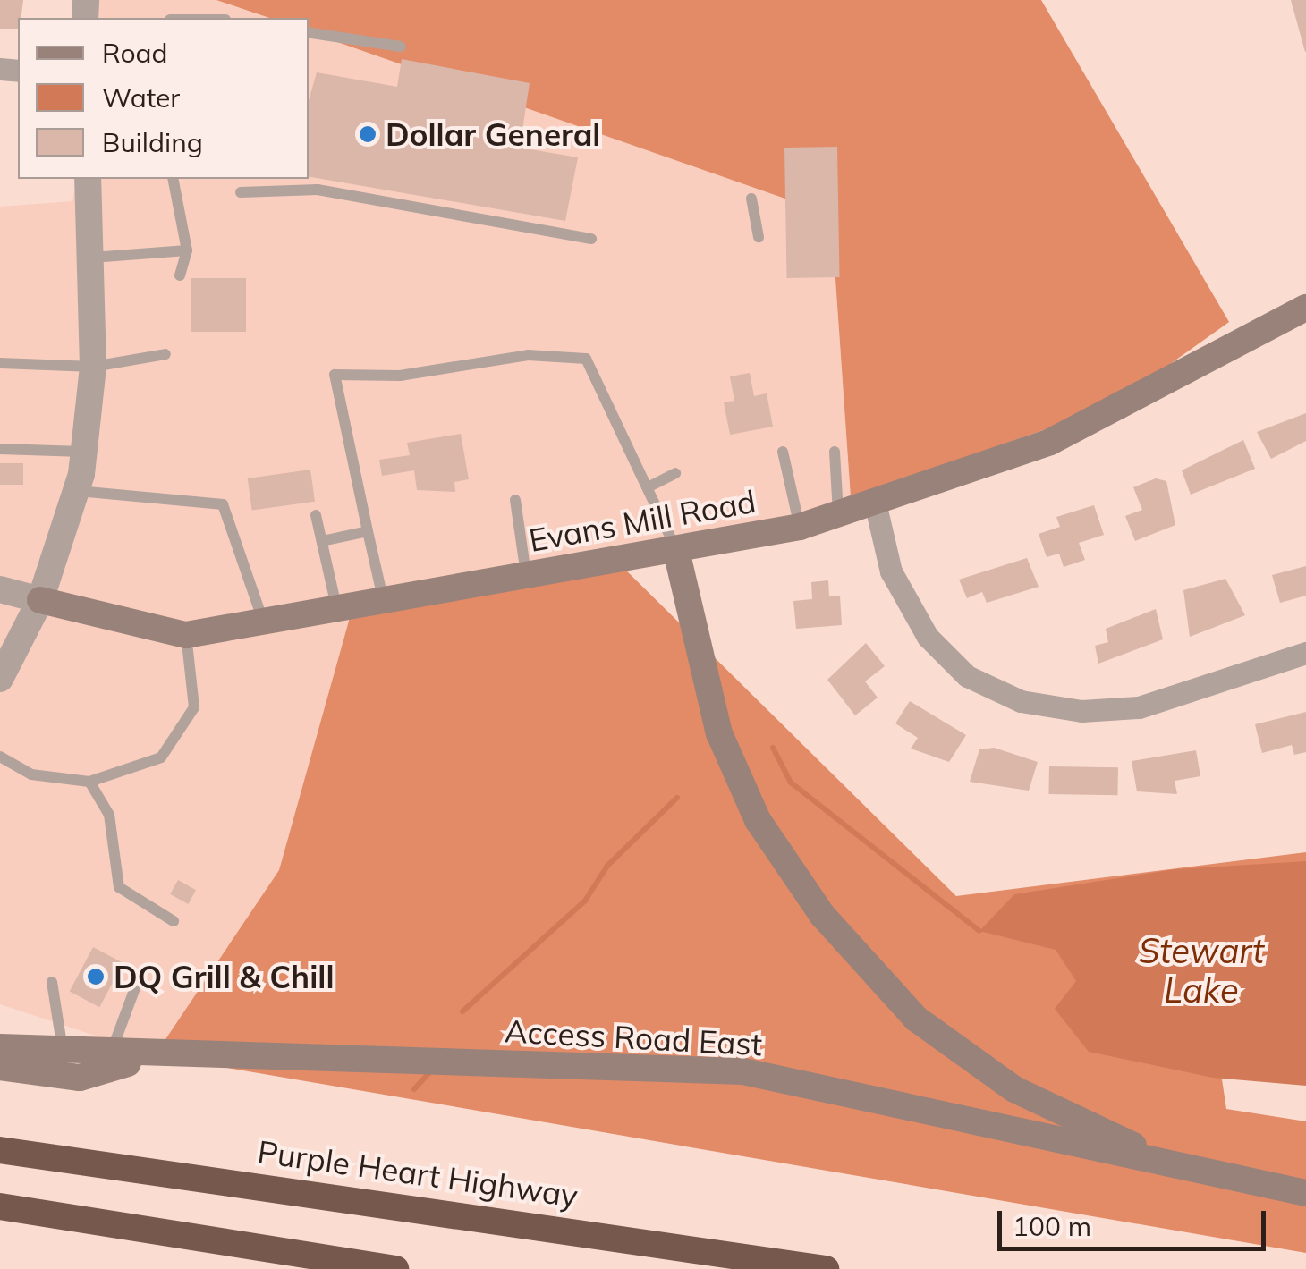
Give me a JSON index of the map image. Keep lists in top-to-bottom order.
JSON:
{
  "streets": {
    "highway": ["Purple Heart Highway"],
    "main road": ["Evans Mill Road", "Access Road East"]
  },
  "water": ["Stewart Lake"],
  "places": ["Dollar General", "DQ Grill & Chill"],
  "legend": ["Road", "Water", "Building"],
  "scale_bar": "100 m"
}
